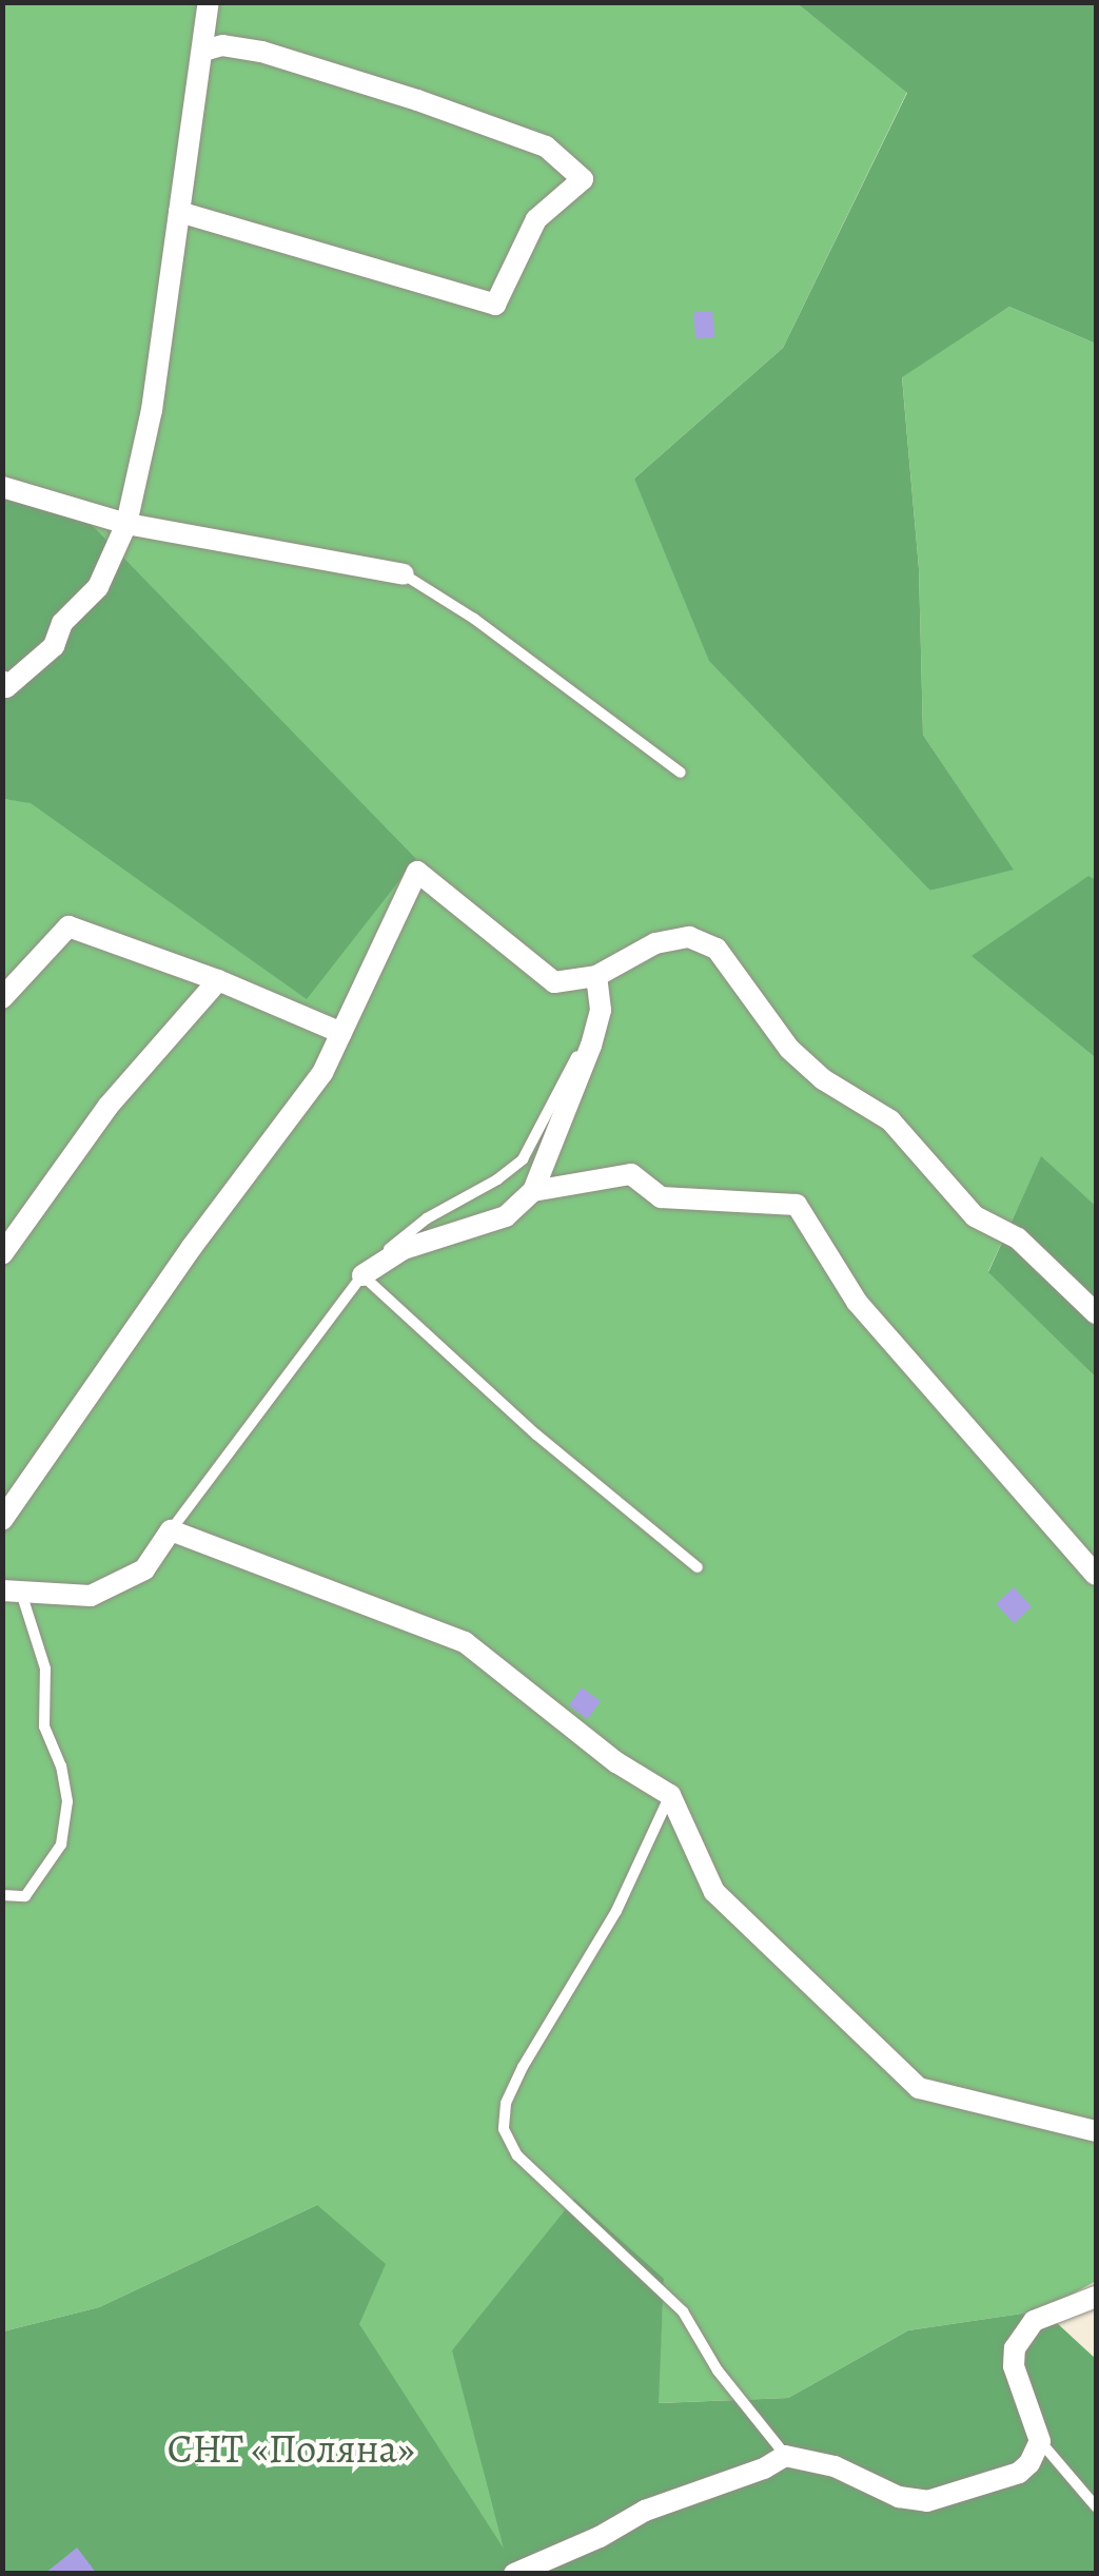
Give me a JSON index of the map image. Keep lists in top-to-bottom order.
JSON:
{
  "parks": ["СНТ «Поляна»"]
}
